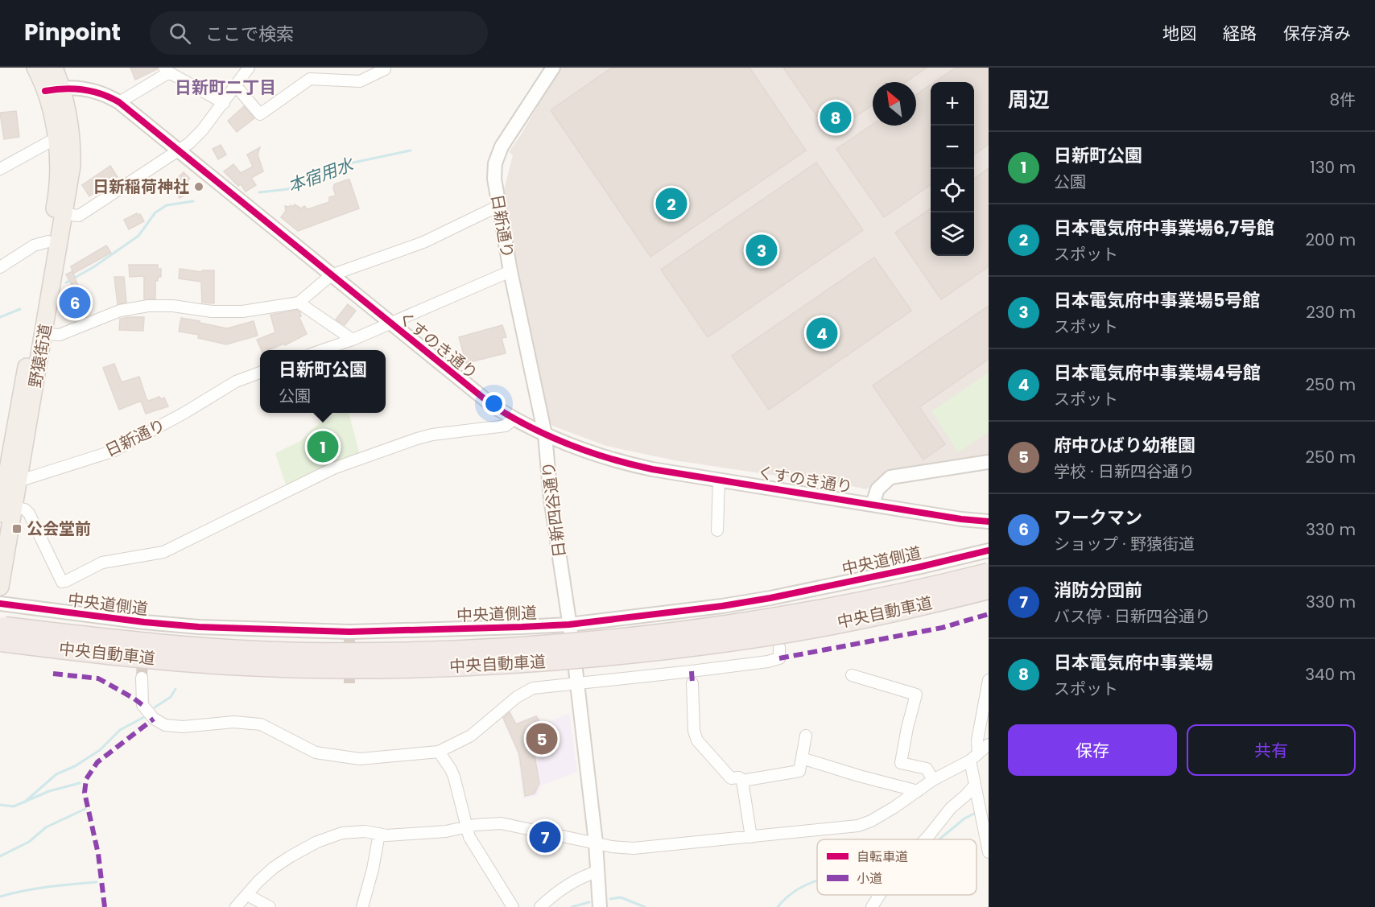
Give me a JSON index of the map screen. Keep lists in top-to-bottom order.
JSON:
{
  "streets": {
    "highway": ["中央自動車道"],
    "main road": ["野猿街道"],
    "street": [
      "日新通り",
      "くすのき通り",
      "日新四谷通り",
      "中央道側道"
    ]
  },
  "crossings": [
    ["日新通り", "くすのき通り"],
    ["日新通り", "野猿街道"],
    ["日新通り", "日新四谷通り"],
    ["くすのき通り", "野猿街道"],
    ["くすのき通り", "日新四谷通り"],
    ["日新四谷通り", "中央道側道"]
  ],
  "districts": ["日新町二丁目"],
  "water": ["本宿用水"],
  "places": {
    "other": ["日新稲荷神社"],
    "transit": ["公会堂前"]
  },
  "legend": ["自転車道", "小道"],
  "north": "top left",
  "page": {
    "header": "Pinpoint",
    "search": "ここで検索",
    "nav": ["地図", "経路", "保存済み"],
    "heading": ["周辺", "8件"],
    "map_buttons": ["+", "−"],
    "pins": [
      "8",
      "2",
      "3",
      "6",
      "4",
      "1",
      "5",
      "7"
    ],
    "list": [
      {
        "mark": "1",
        "name": "日新町公園",
        "note": "公園",
        "value": "130 m"
      },
      {
        "mark": "2",
        "name": "日本電気府中事業場6,7号館",
        "note": "スポット",
        "value": "200 m"
      },
      {
        "mark": "3",
        "name": "日本電気府中事業場5号館",
        "note": "スポット",
        "value": "230 m"
      },
      {
        "mark": "4",
        "name": "日本電気府中事業場4号館",
        "note": "スポット",
        "value": "250 m"
      },
      {
        "mark": "5",
        "name": "府中ひばり幼稚園",
        "note": "学校 · 日新四谷通り",
        "value": "250 m"
      },
      {
        "mark": "6",
        "name": "ワークマン",
        "note": "ショップ · 野猿街道",
        "value": "330 m"
      },
      {
        "mark": "7",
        "name": "消防分団前",
        "note": "バス停 · 日新四谷通り",
        "value": "330 m"
      },
      {
        "mark": "8",
        "name": "日本電気府中事業場",
        "note": "スポット",
        "value": "340 m"
      }
    ],
    "popup": ["日新町公園", "公園"],
    "buttons": ["保存", "共有"]
  }
}
